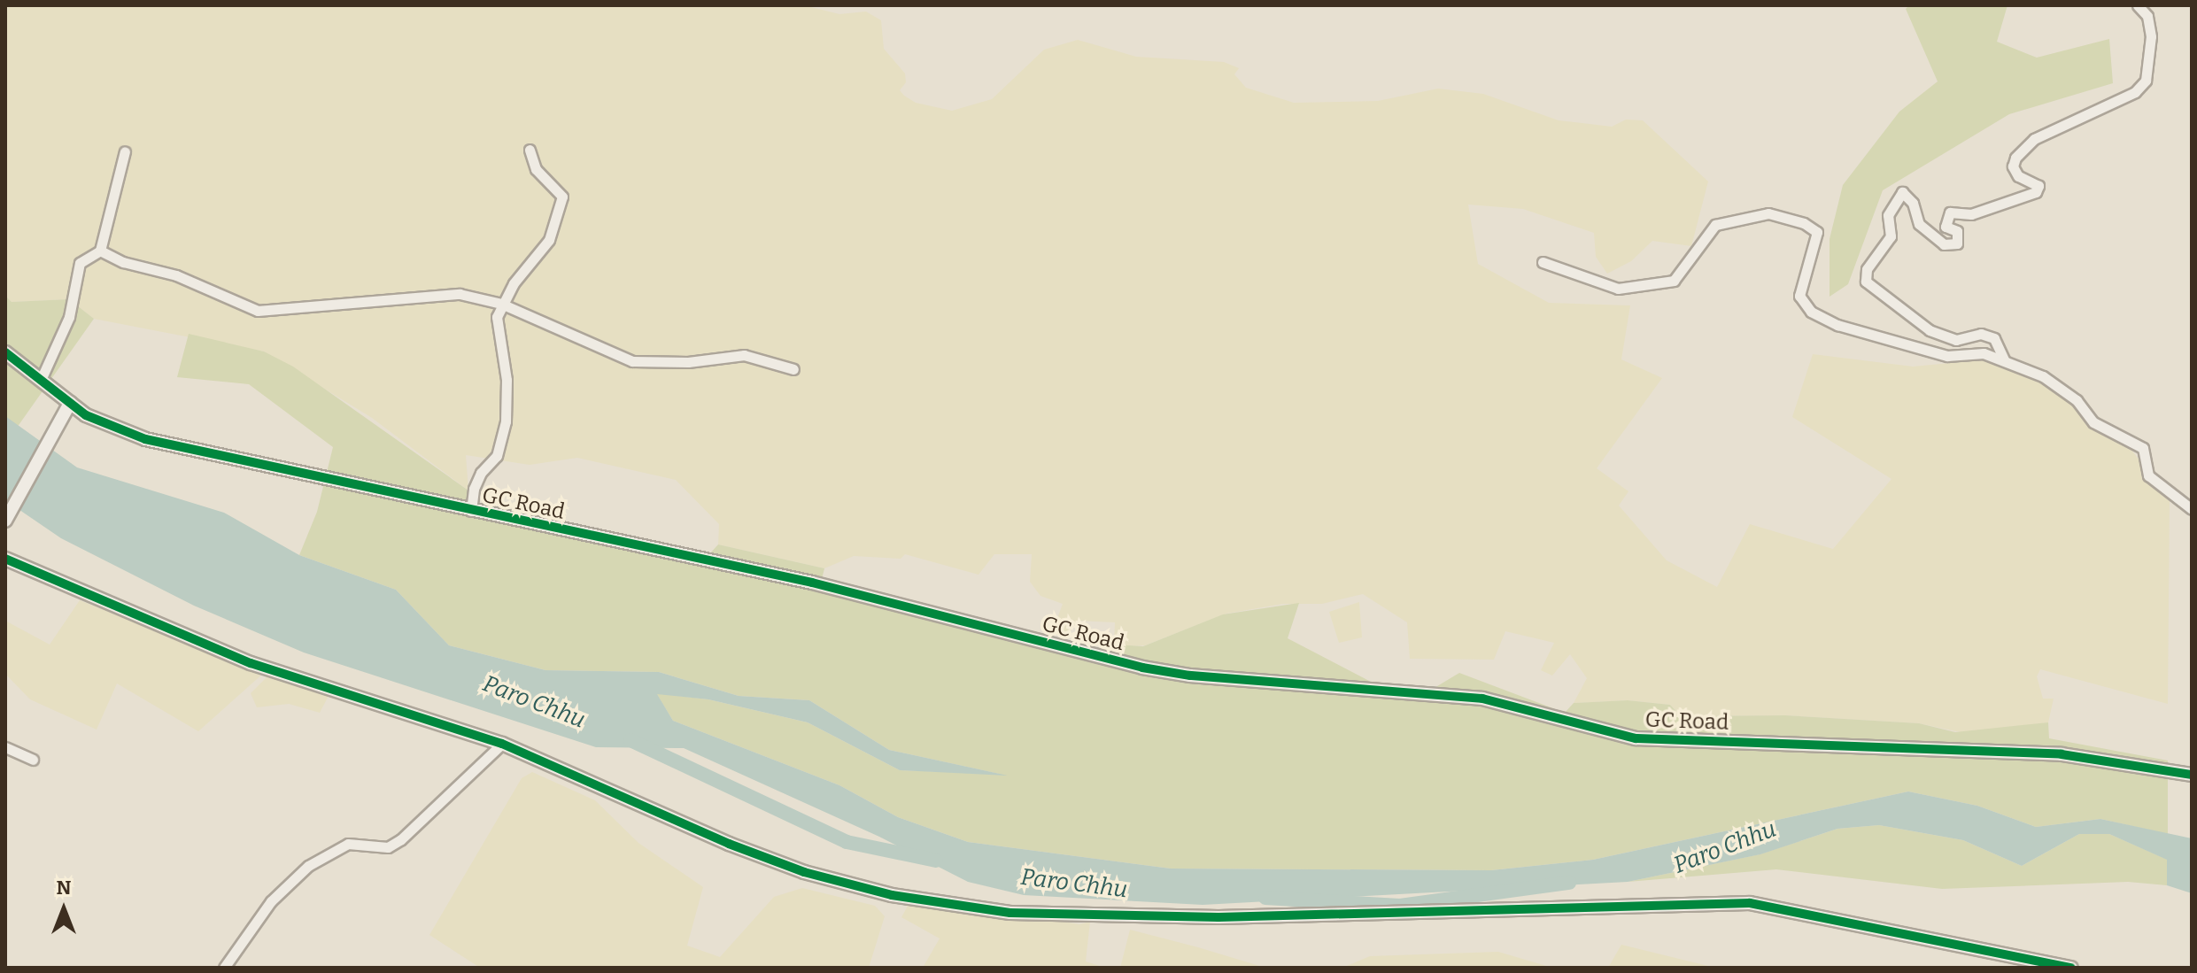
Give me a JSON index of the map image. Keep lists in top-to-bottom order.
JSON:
{
  "streets": {
    "street": ["GC Road"]
  },
  "water": ["Paro Chhu"],
  "north": "top"
}
